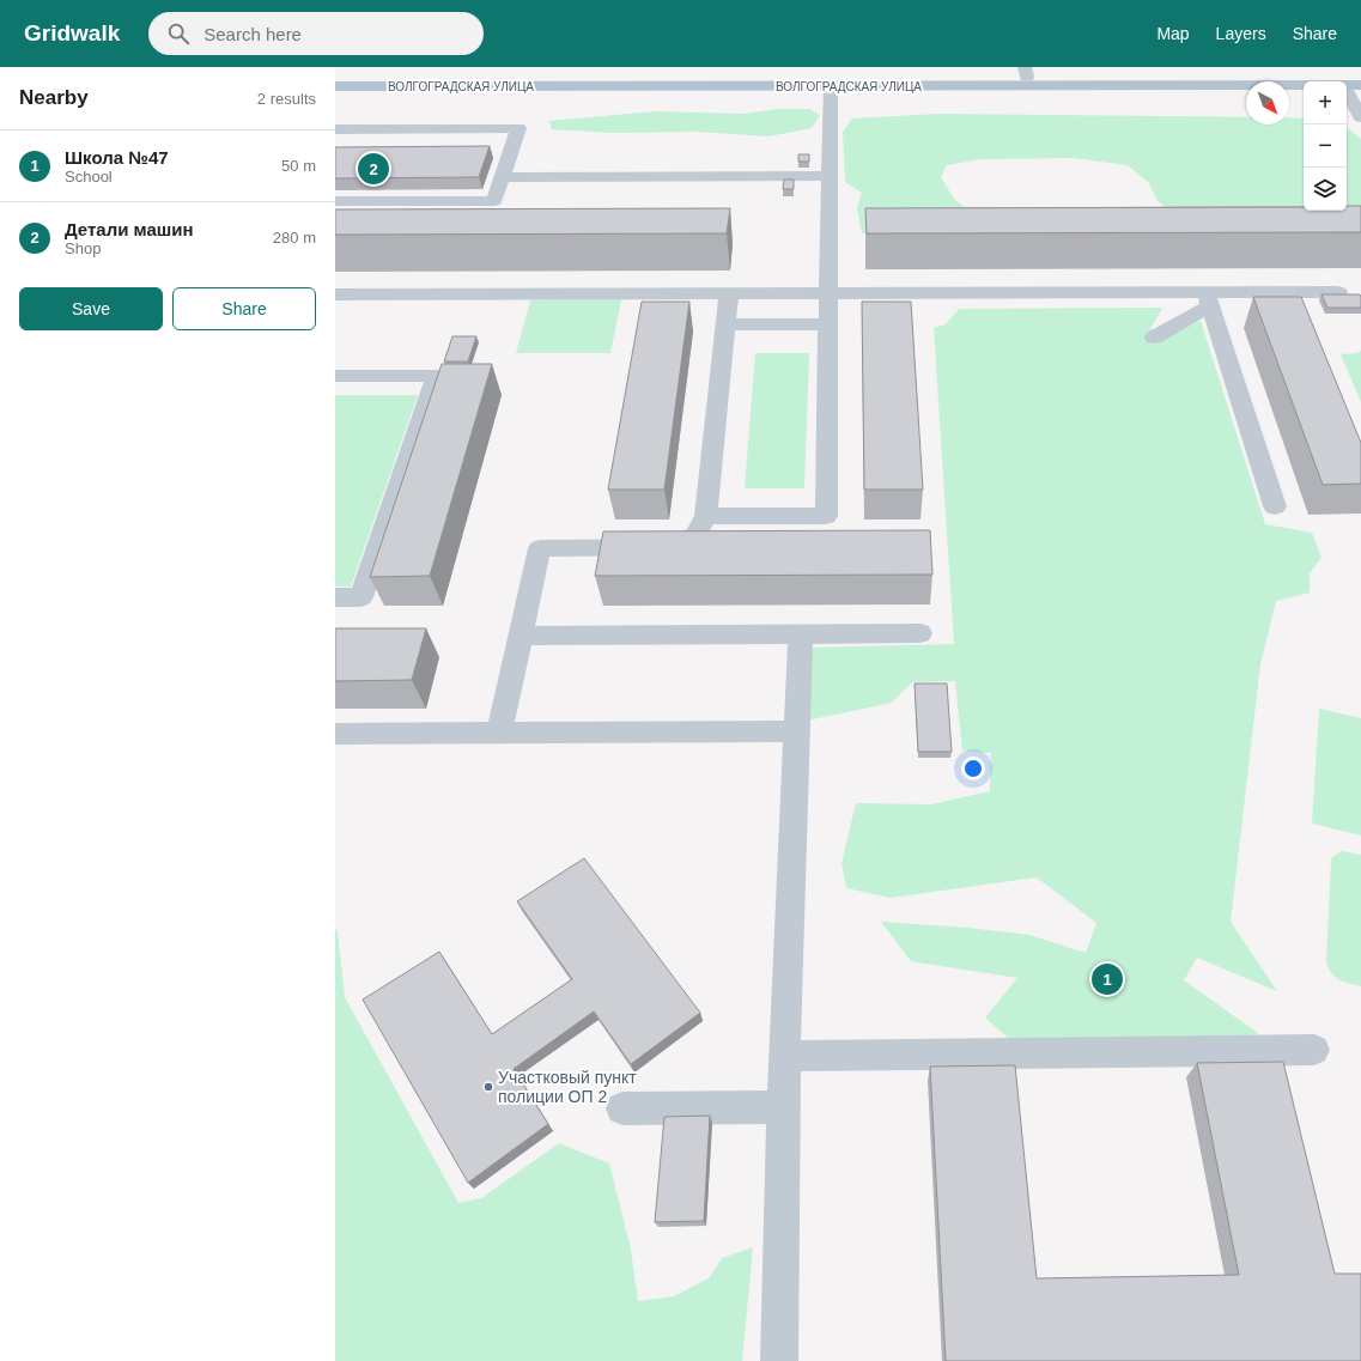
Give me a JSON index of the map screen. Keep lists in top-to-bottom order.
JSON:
{
  "streets": {
    "main road": ["ВОЛГОГРАДСКАЯ УЛИЦА"]
  },
  "places": ["Участковый пункт полиции ОП 2"],
  "north": "bottom right",
  "page": {
    "header": "Gridwalk",
    "search": "Search here",
    "nav": ["Map", "Layers", "Share"],
    "heading": ["Nearby", "2 results"],
    "map_buttons": ["+", "−"],
    "list": [
      {
        "mark": "1",
        "name": "Школа №47",
        "note": "School",
        "value": "50 m"
      },
      {
        "mark": "2",
        "name": "Детали машин",
        "note": "Shop",
        "value": "280 m"
      }
    ],
    "pins": ["2", "1"],
    "buttons": ["Save", "Share"]
  }
}
